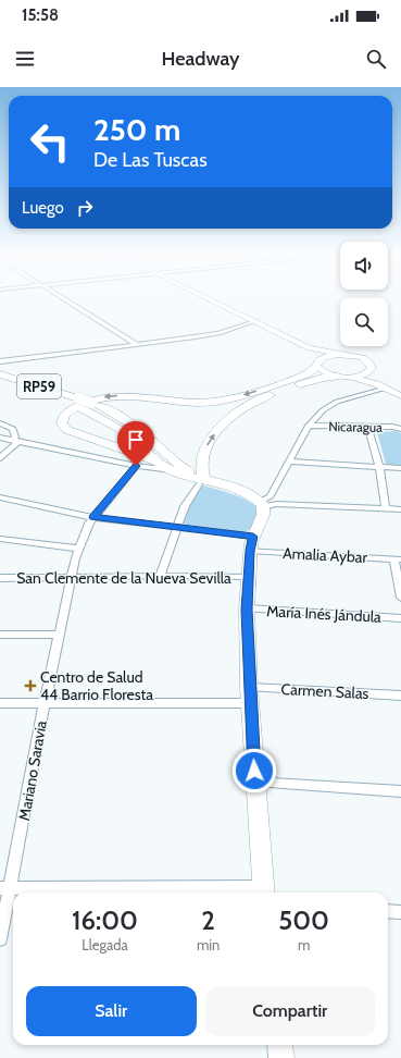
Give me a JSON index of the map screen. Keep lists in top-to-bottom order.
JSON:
{
  "streets": {
    "main road": ["RP59"],
    "street": [
      "Nicaragua",
      "Amalia Aybar",
      "San Clemente de la Nueva Sevilla",
      "María Inés Jándula",
      "Carmen Salas",
      "Mariano Saravia"
    ]
  },
  "crossings": [
    ["Amalia Aybar", "Mariano Saravia"],
    ["San Clemente de la Nueva Sevilla", "Mariano Saravia"],
    ["Carmen Salas", "Mariano Saravia"]
  ],
  "places": {
    "health": ["Centro de Salud 44 Barrio Floresta"]
  },
  "page": {
    "status": "15:58",
    "header": "Headway",
    "turn": ["250 m", "De Las Tuscas"],
    "then": "Luego",
    "eta": [
      "16:00",
      "Llegada",
      "2",
      "min",
      "500",
      "m"
    ],
    "buttons": ["Salir", "Compartir"]
  }
}
